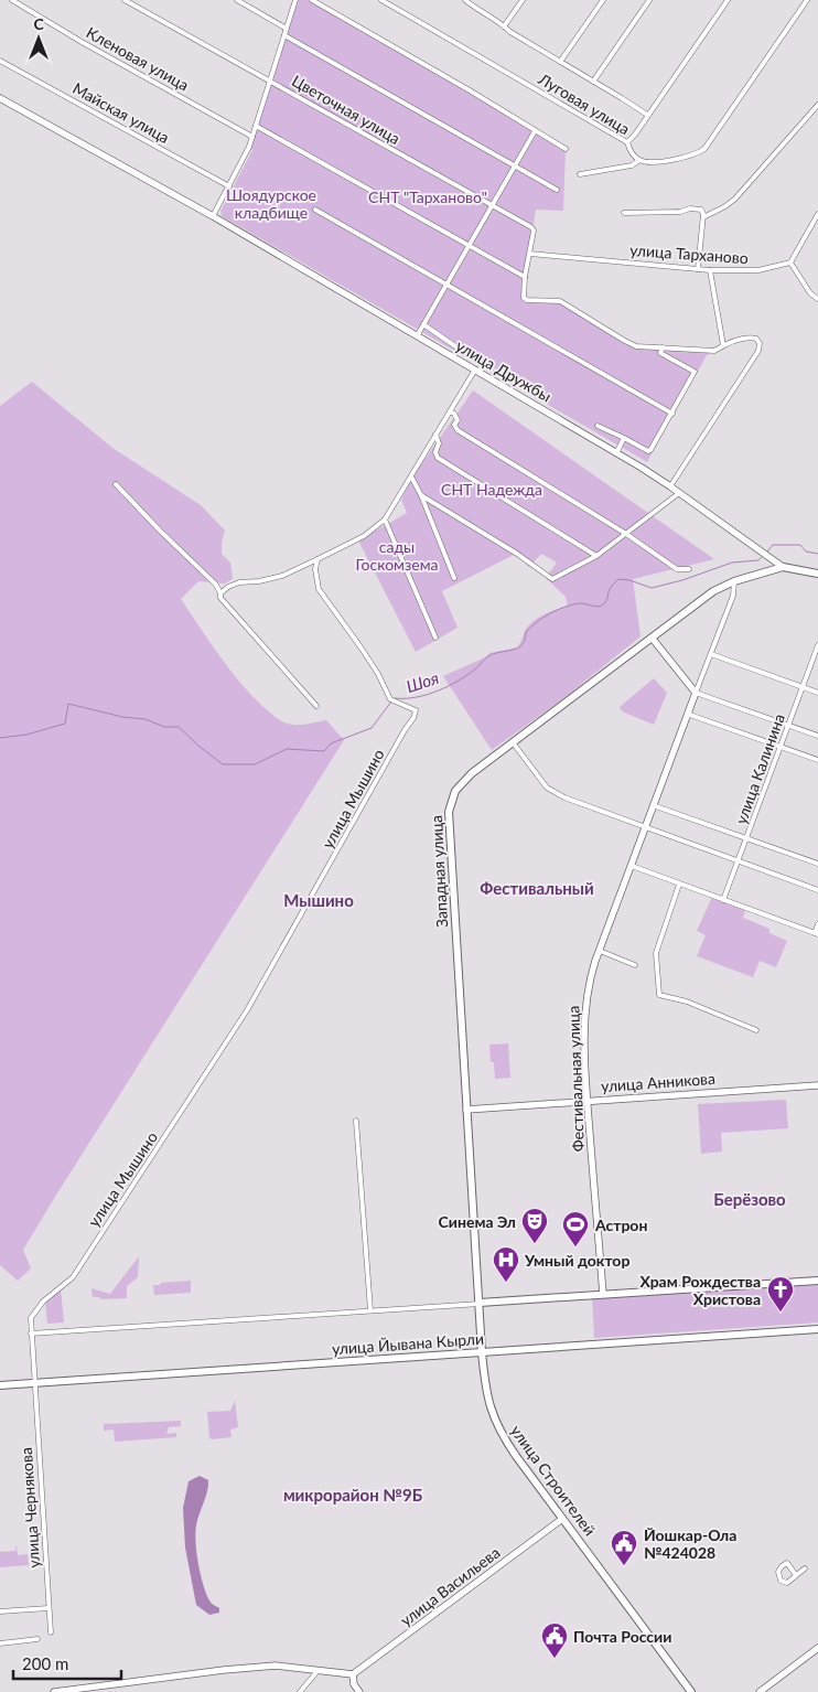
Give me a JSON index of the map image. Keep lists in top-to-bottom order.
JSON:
{
  "streets": {
    "main road": [
      "улица Дружбы",
      "Западная улица",
      "улица Йывана Кырли",
      "улица Строителей"
    ],
    "street": [
      "Кленовая улица",
      "Луговая улица",
      "Цветочная улица",
      "Майская улица",
      "улица Тарханово",
      "улица Калинина",
      "улица Мышино",
      "Фестивальная улица",
      "улица Анникова",
      "улица Чернякова",
      "улица Васильева"
    ]
  },
  "crossings": [
    ["Цветочная улица", "улица Тарханово"],
    ["улица Дружбы", "Западная улица"],
    ["улица Мышино", "улица Чернякова"],
    ["Западная улица", "Фестивальная улица"],
    ["Западная улица", "улица Анникова"],
    ["Западная улица", "улица Йывана Кырли"],
    ["Западная улица", "улица Строителей"],
    ["Фестивальная улица", "улица Анникова"],
    ["улица Йывана Кырли", "улица Строителей"],
    ["улица Йывана Кырли", "улица Чернякова"],
    ["улица Строителей", "улица Васильева"]
  ],
  "districts": [
    "Фестивальный",
    "Мышино",
    "Берёзово",
    "микрорайон №9Б"
  ],
  "water": ["Шоя"],
  "parks": [
    "Шоядурское кладбище",
    "СНТ \"Тарханово\"",
    "СНТ Надежда",
    "сады Госкомзема"
  ],
  "places": {
    "theatre": ["Синема Эл"],
    "sports": ["Астрон"],
    "hospital": ["Умный доктор"],
    "church": ["Храм Рождества Христова"],
    "public building": ["Йошкар-Ола №424028", "Почта России"]
  },
  "scale_bar": "200 m",
  "north": "top"
}
